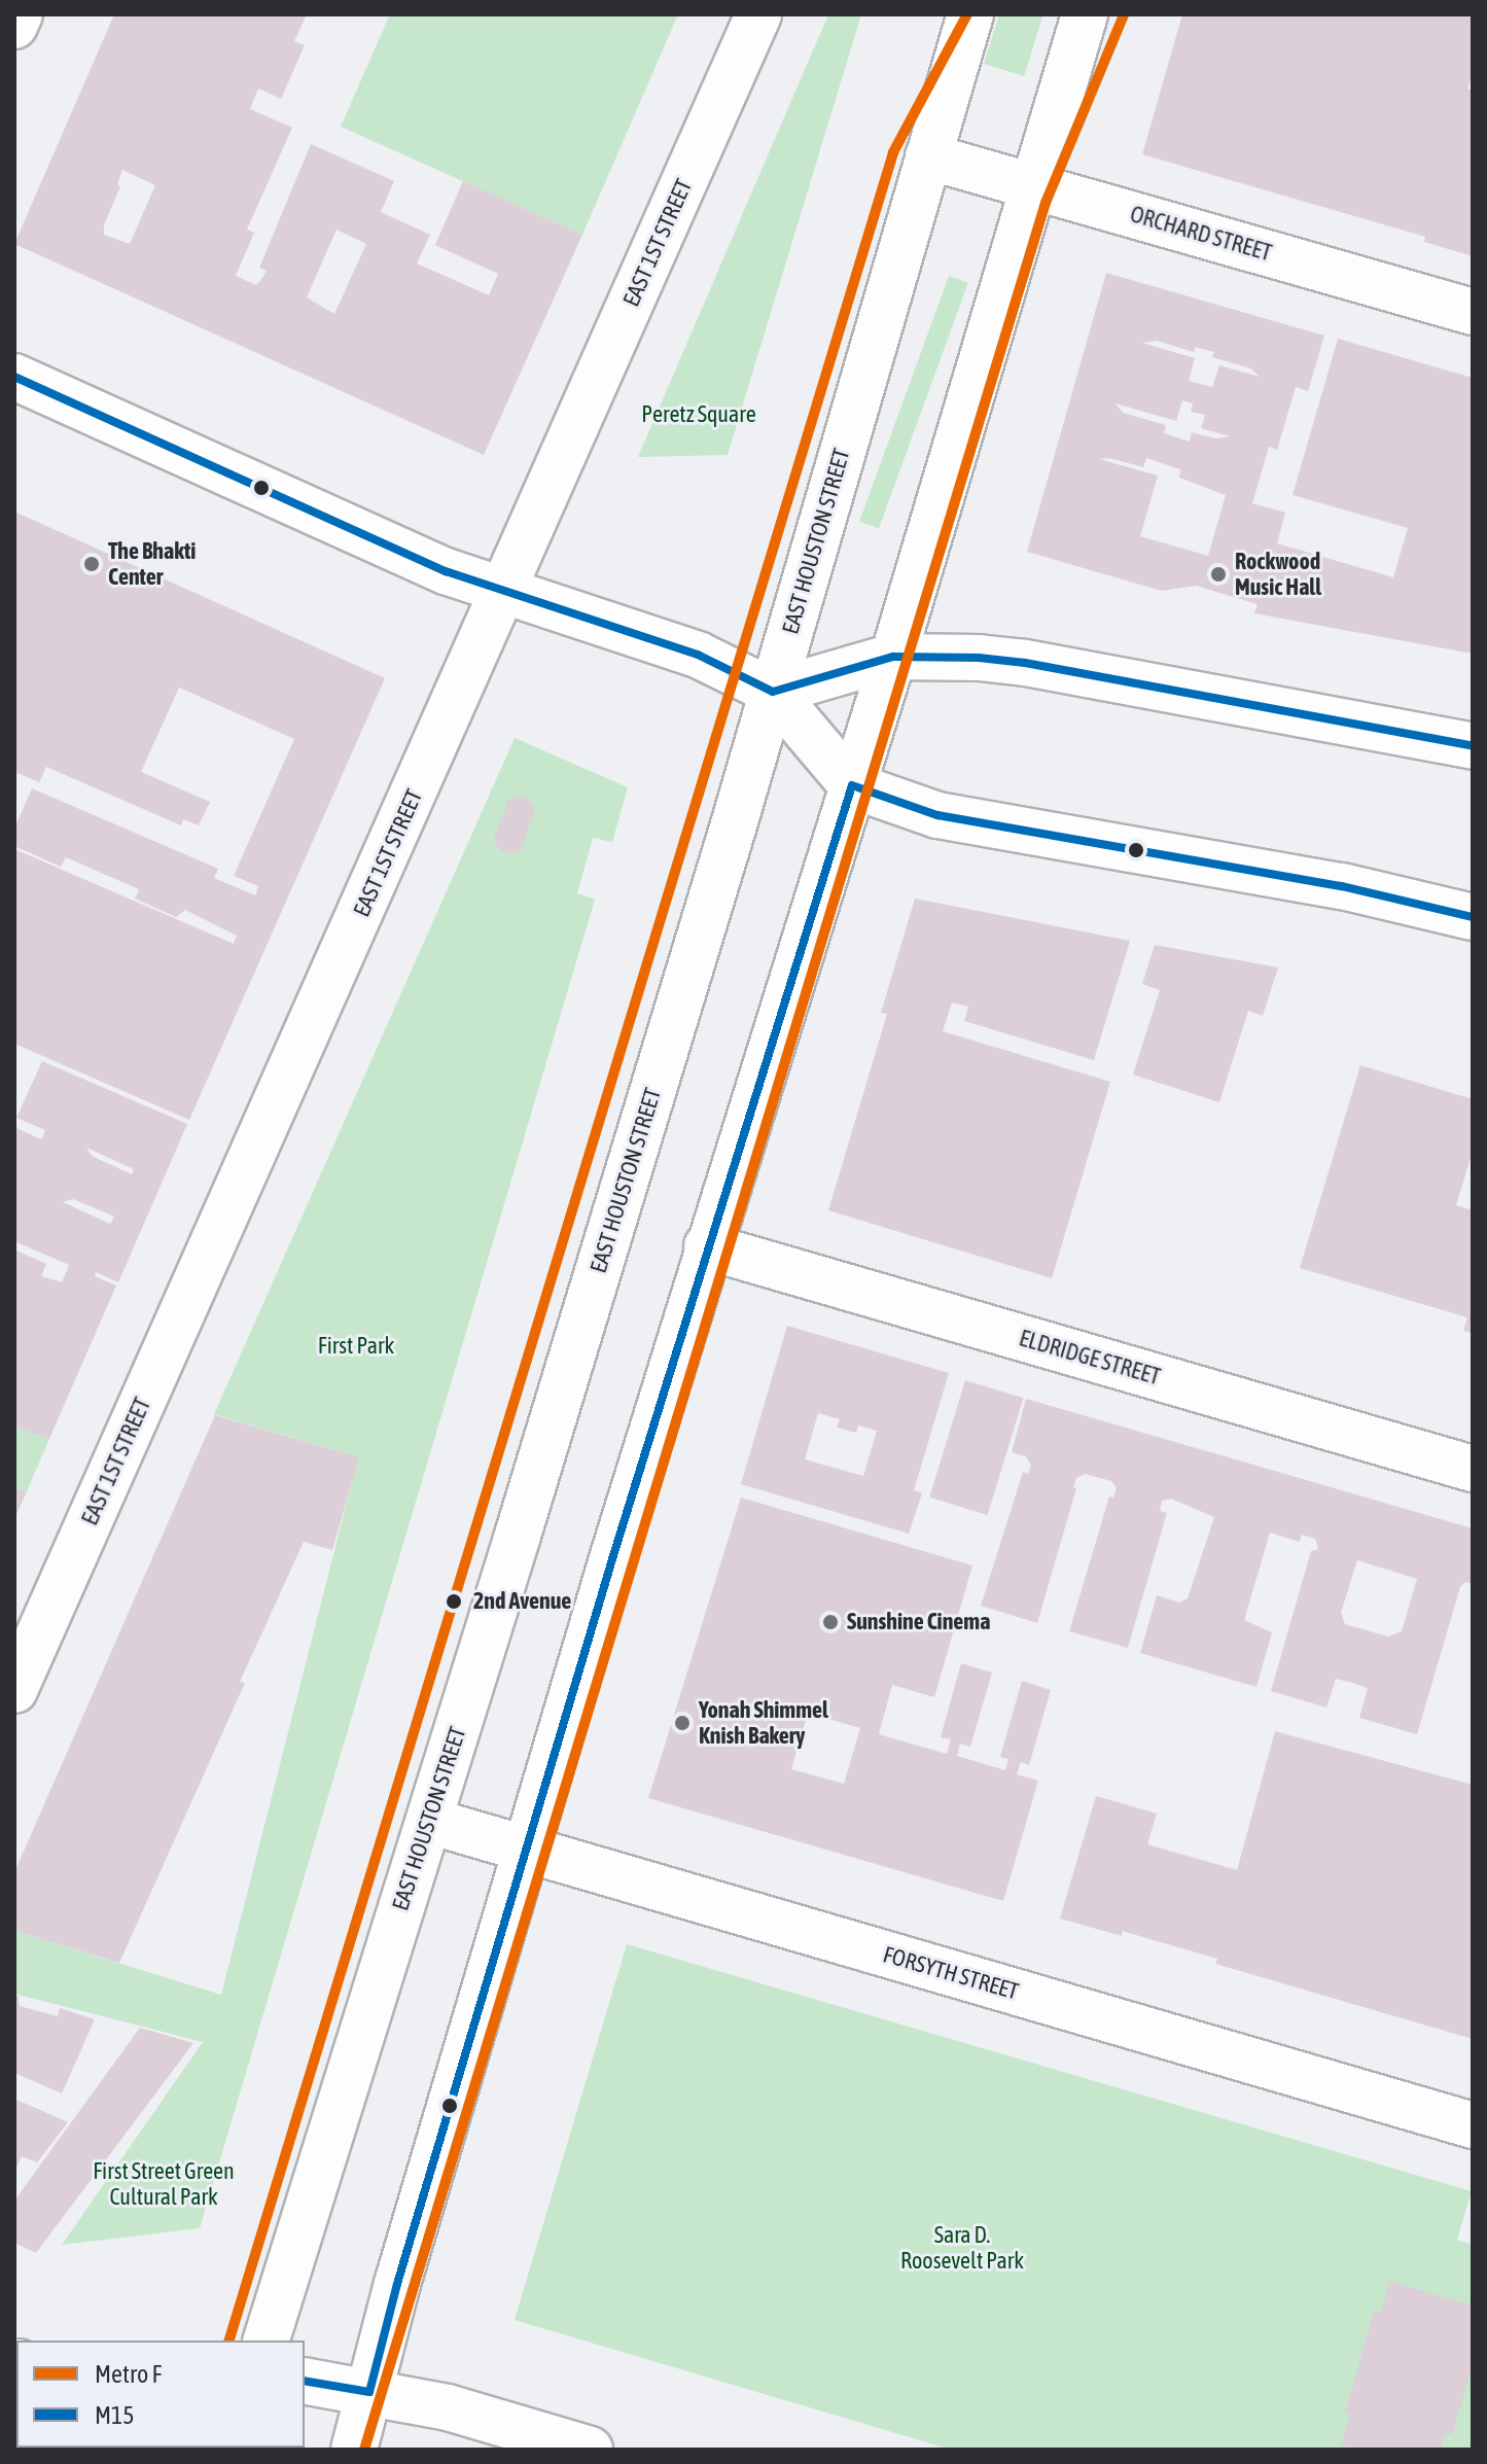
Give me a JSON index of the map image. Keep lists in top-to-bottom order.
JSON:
{
  "streets": {
    "main road": [
      "ORCHARD STREET",
      "EAST 1ST STREET",
      "EAST HOUSTON STREET",
      "ELDRIDGE STREET",
      "FORSYTH STREET"
    ]
  },
  "crossings": [
    ["ORCHARD STREET", "EAST HOUSTON STREET"],
    ["EAST HOUSTON STREET", "FORSYTH STREET"]
  ],
  "parks": [
    "Peretz Square",
    "First Park",
    "First Street Green Cultural Park",
    "Sara D. Roosevelt Park"
  ],
  "places": [
    "The Bhakti Center",
    "Rockwood Music Hall",
    "2nd Avenue",
    "Sunshine Cinema",
    "Yonah Shimmel Knish Bakery"
  ],
  "lines": ["metro line F", "transit line M15"],
  "legend": ["Metro F", "M15"]
}
